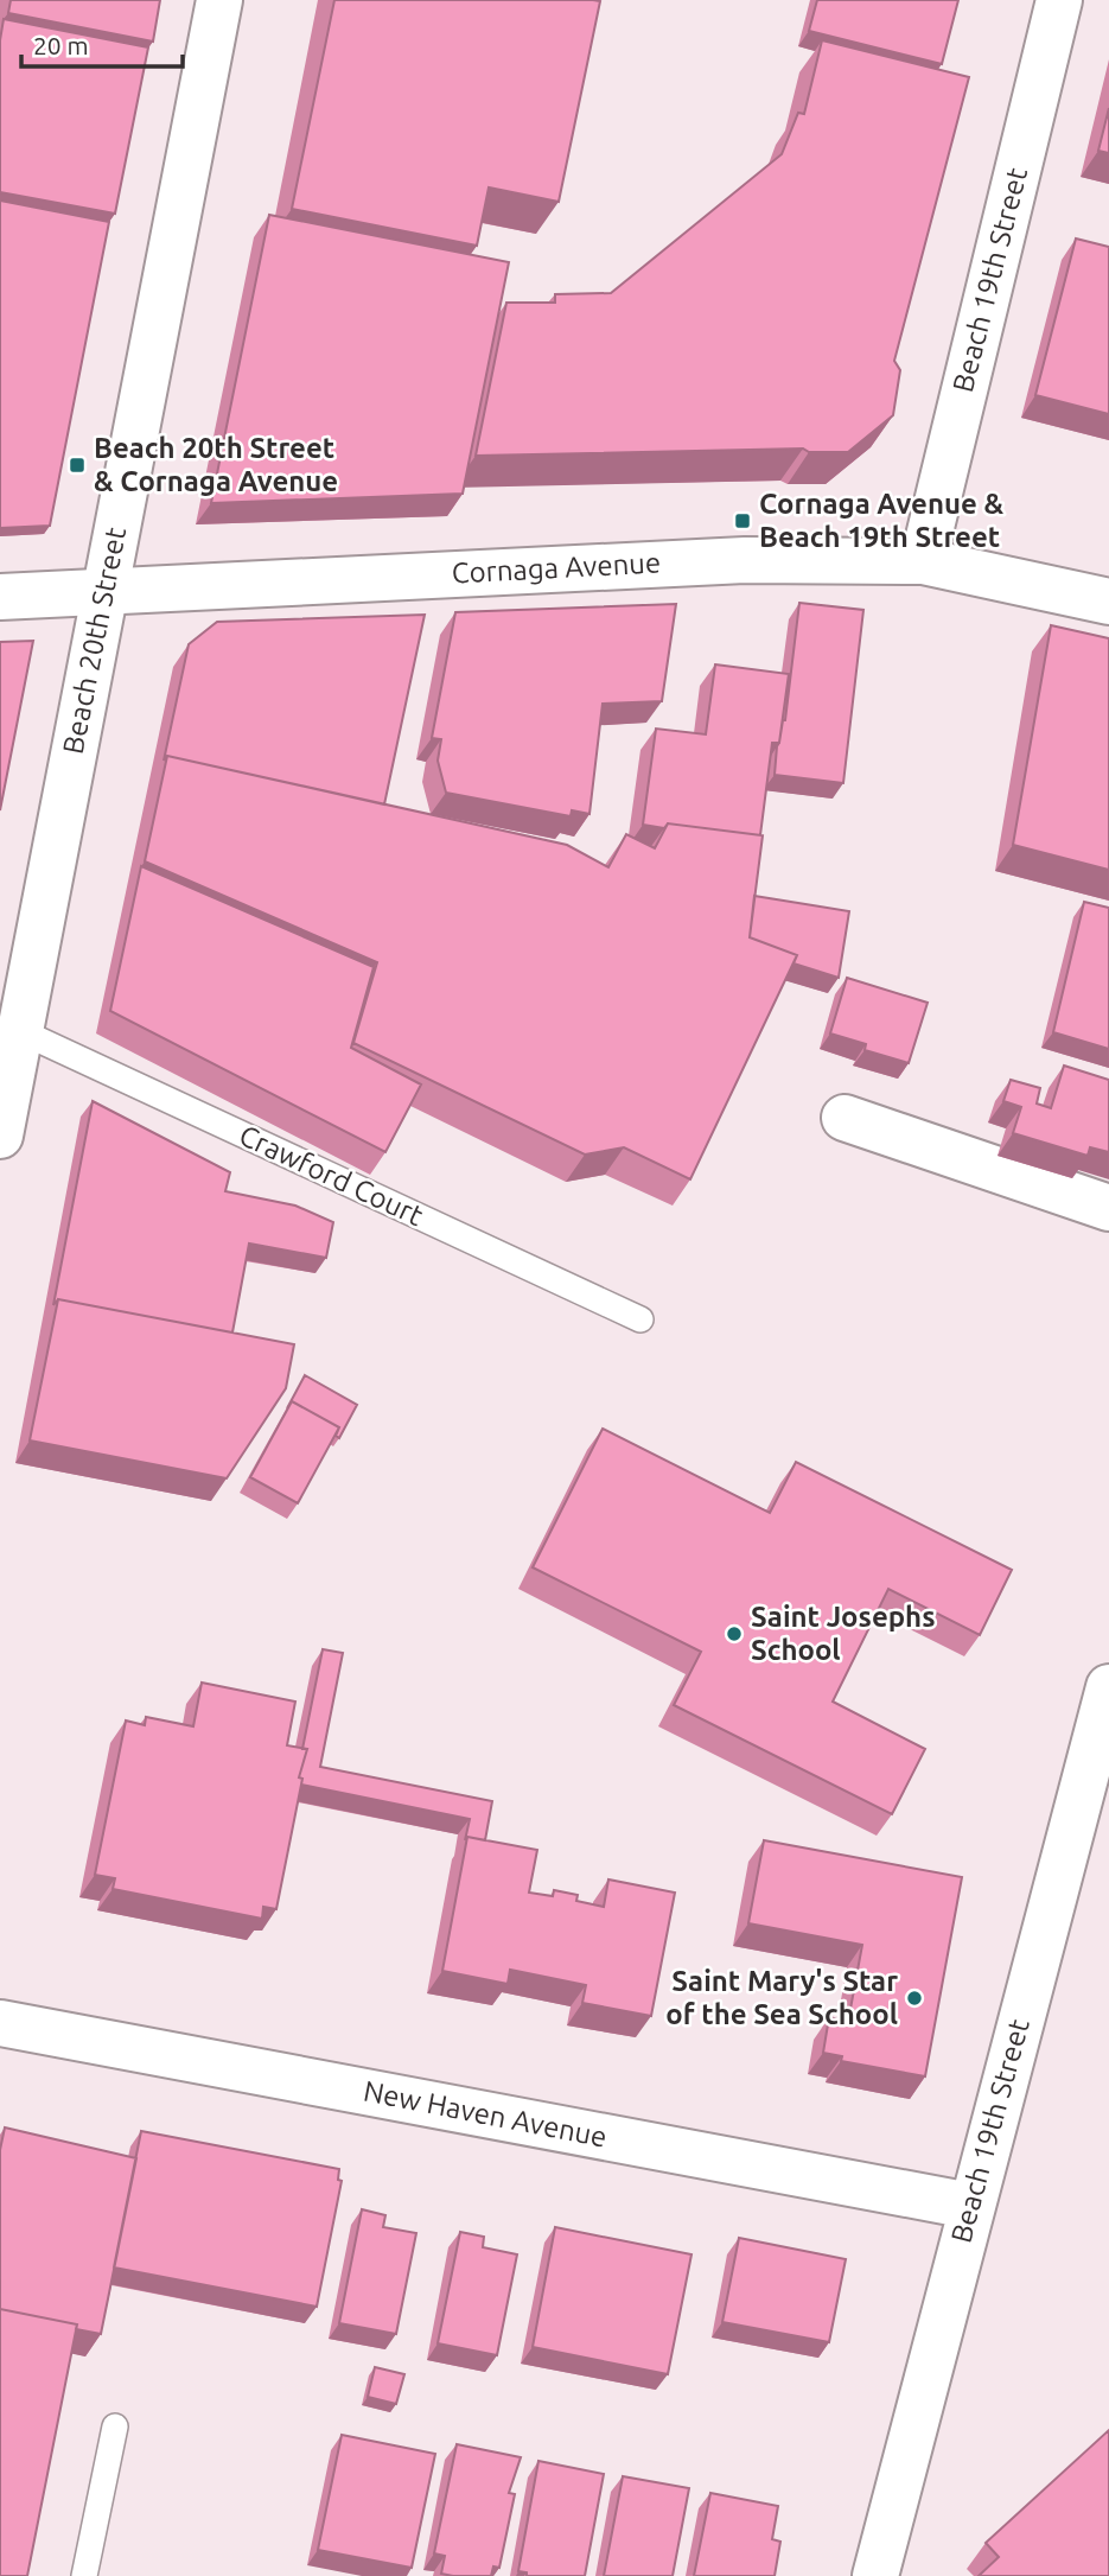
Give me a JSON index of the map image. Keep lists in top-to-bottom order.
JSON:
{
  "streets": {
    "street": [
      "Beach 19th Street",
      "Cornaga Avenue",
      "Beach 20th Street",
      "New Haven Avenue"
    ],
    "lane": ["Crawford Court"]
  },
  "crossings": [
    ["Beach 19th Street", "Cornaga Avenue"],
    ["Beach 19th Street", "New Haven Avenue"],
    ["Cornaga Avenue", "Beach 20th Street"],
    ["Beach 20th Street", "Crawford Court"]
  ],
  "places": {
    "transit": ["Beach 20th Street & Cornaga Avenue", "Cornaga Avenue & Beach 19th Street"],
    "other": ["Saint Josephs School", "Saint Mary's Star of the Sea School"]
  },
  "scale_bar": "20 m"
}
